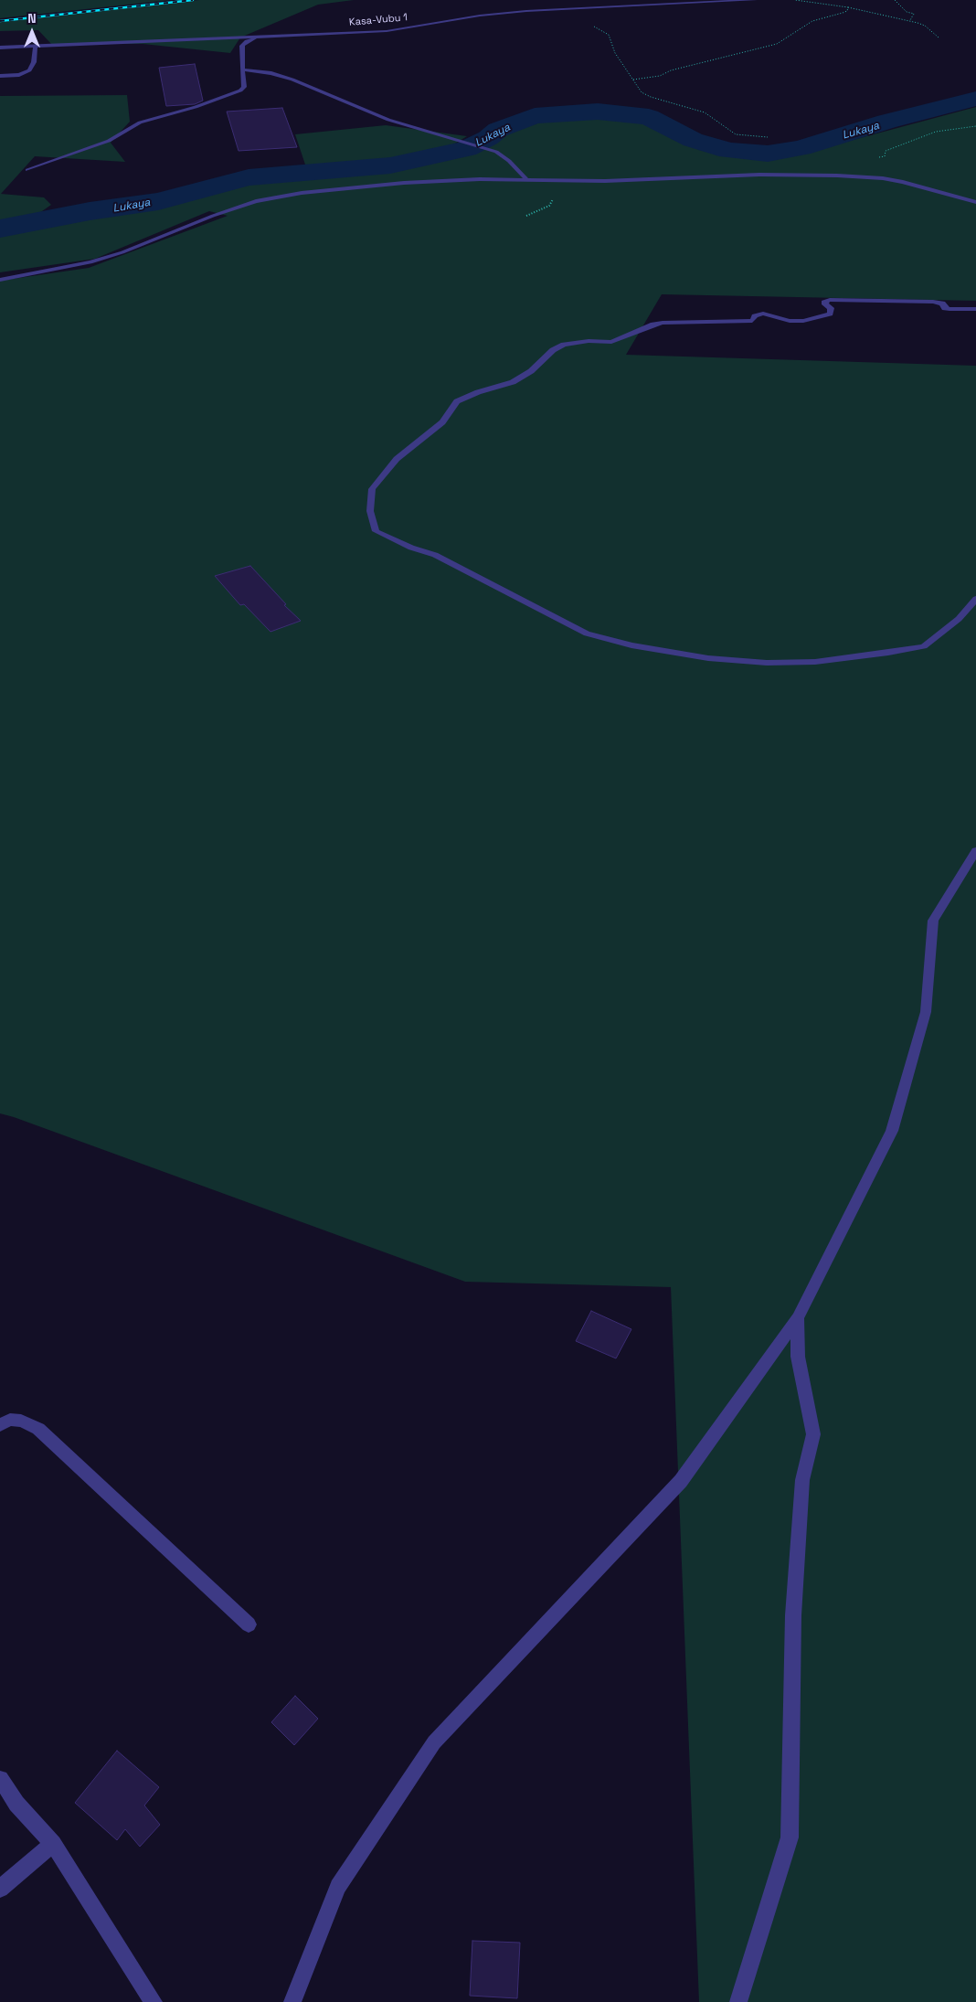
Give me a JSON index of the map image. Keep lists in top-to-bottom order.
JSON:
{
  "streets": {
    "street": ["Kasa-Vubu 1"]
  },
  "water": ["Lukaya"],
  "north": "top"
}
